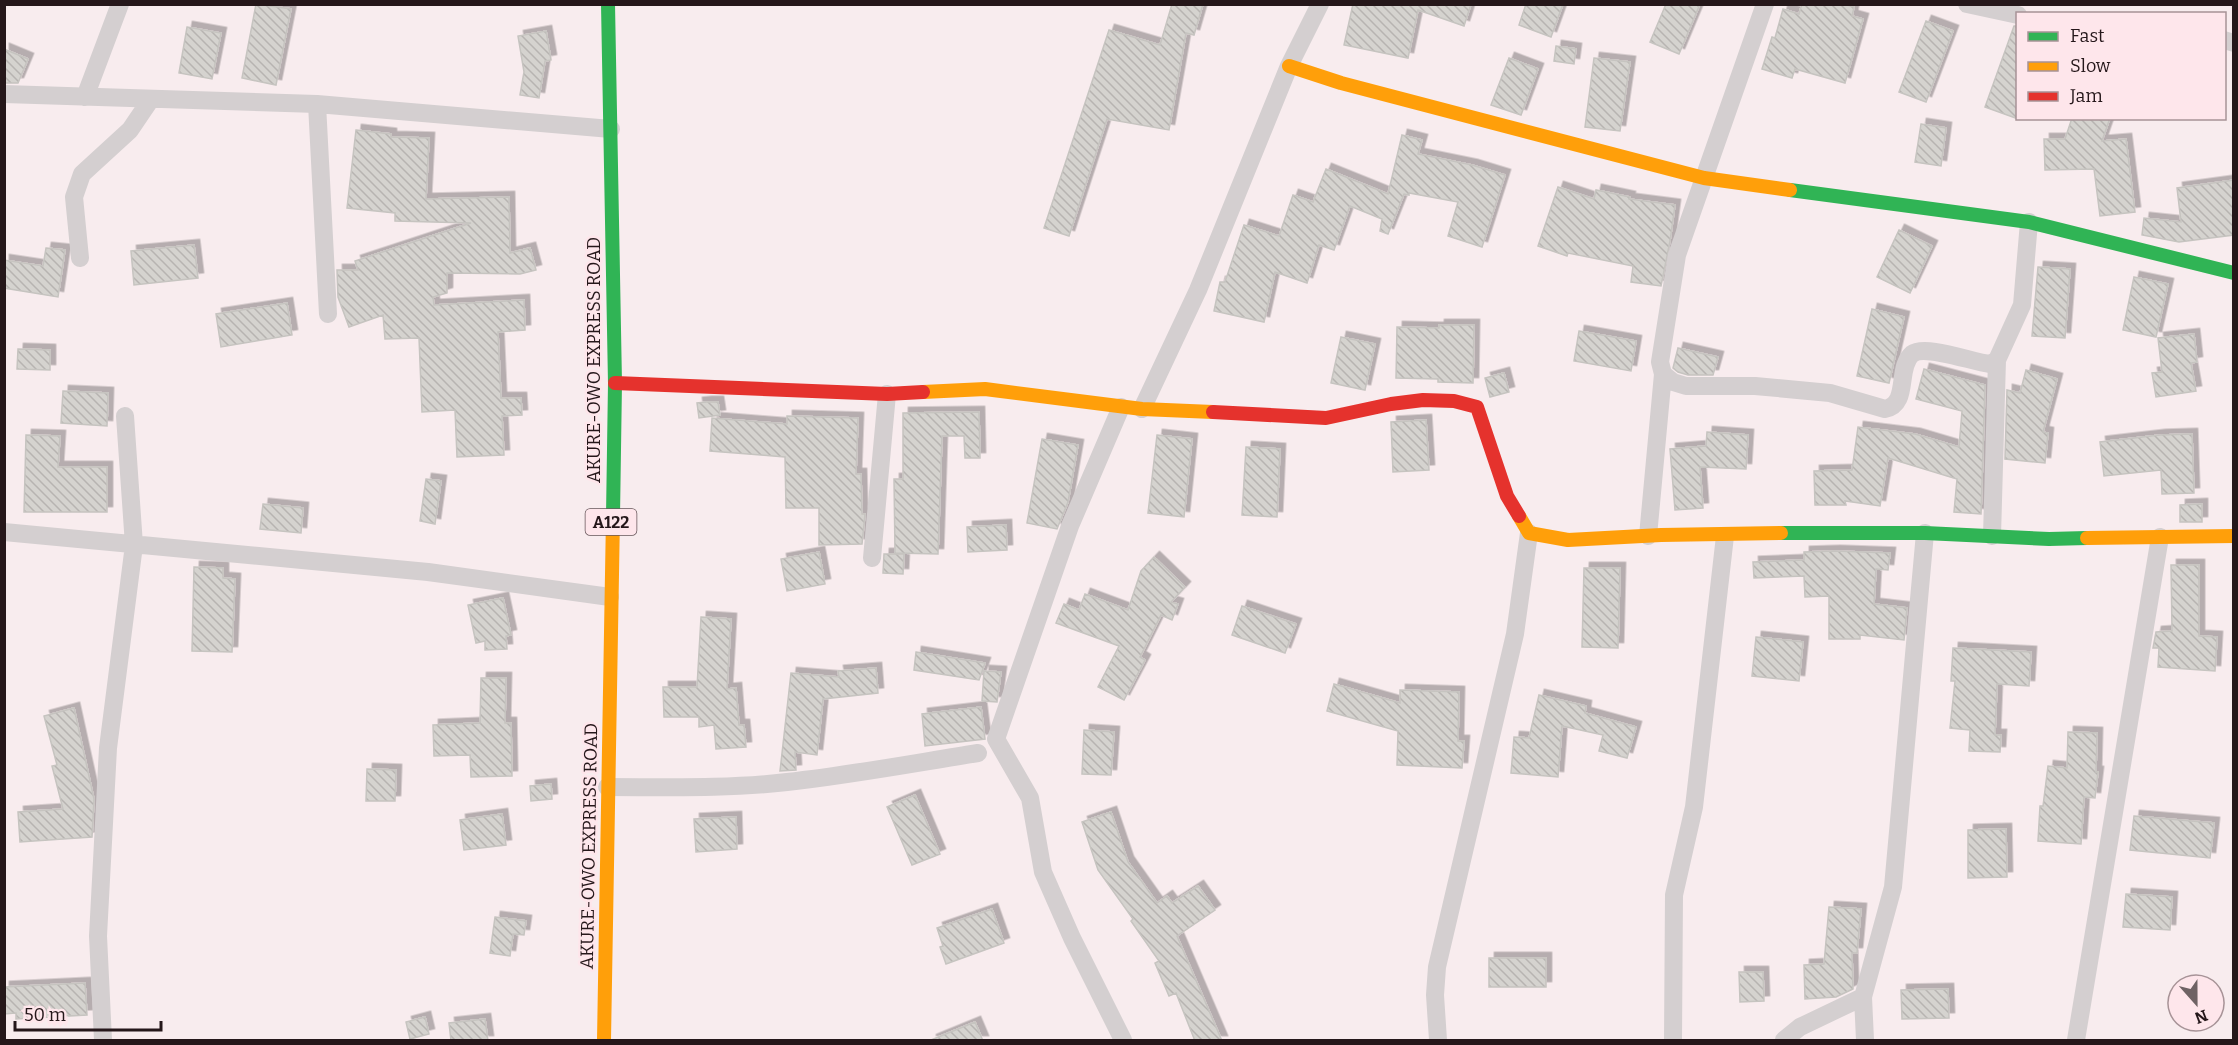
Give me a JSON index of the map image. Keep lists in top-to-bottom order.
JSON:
{
  "streets": {
    "main road": ["AKURE-OWO EXPRESS ROAD", "A122"]
  },
  "legend": ["Fast", "Slow", "Jam"],
  "scale_bar": "50 m",
  "north": "bottom"
}
